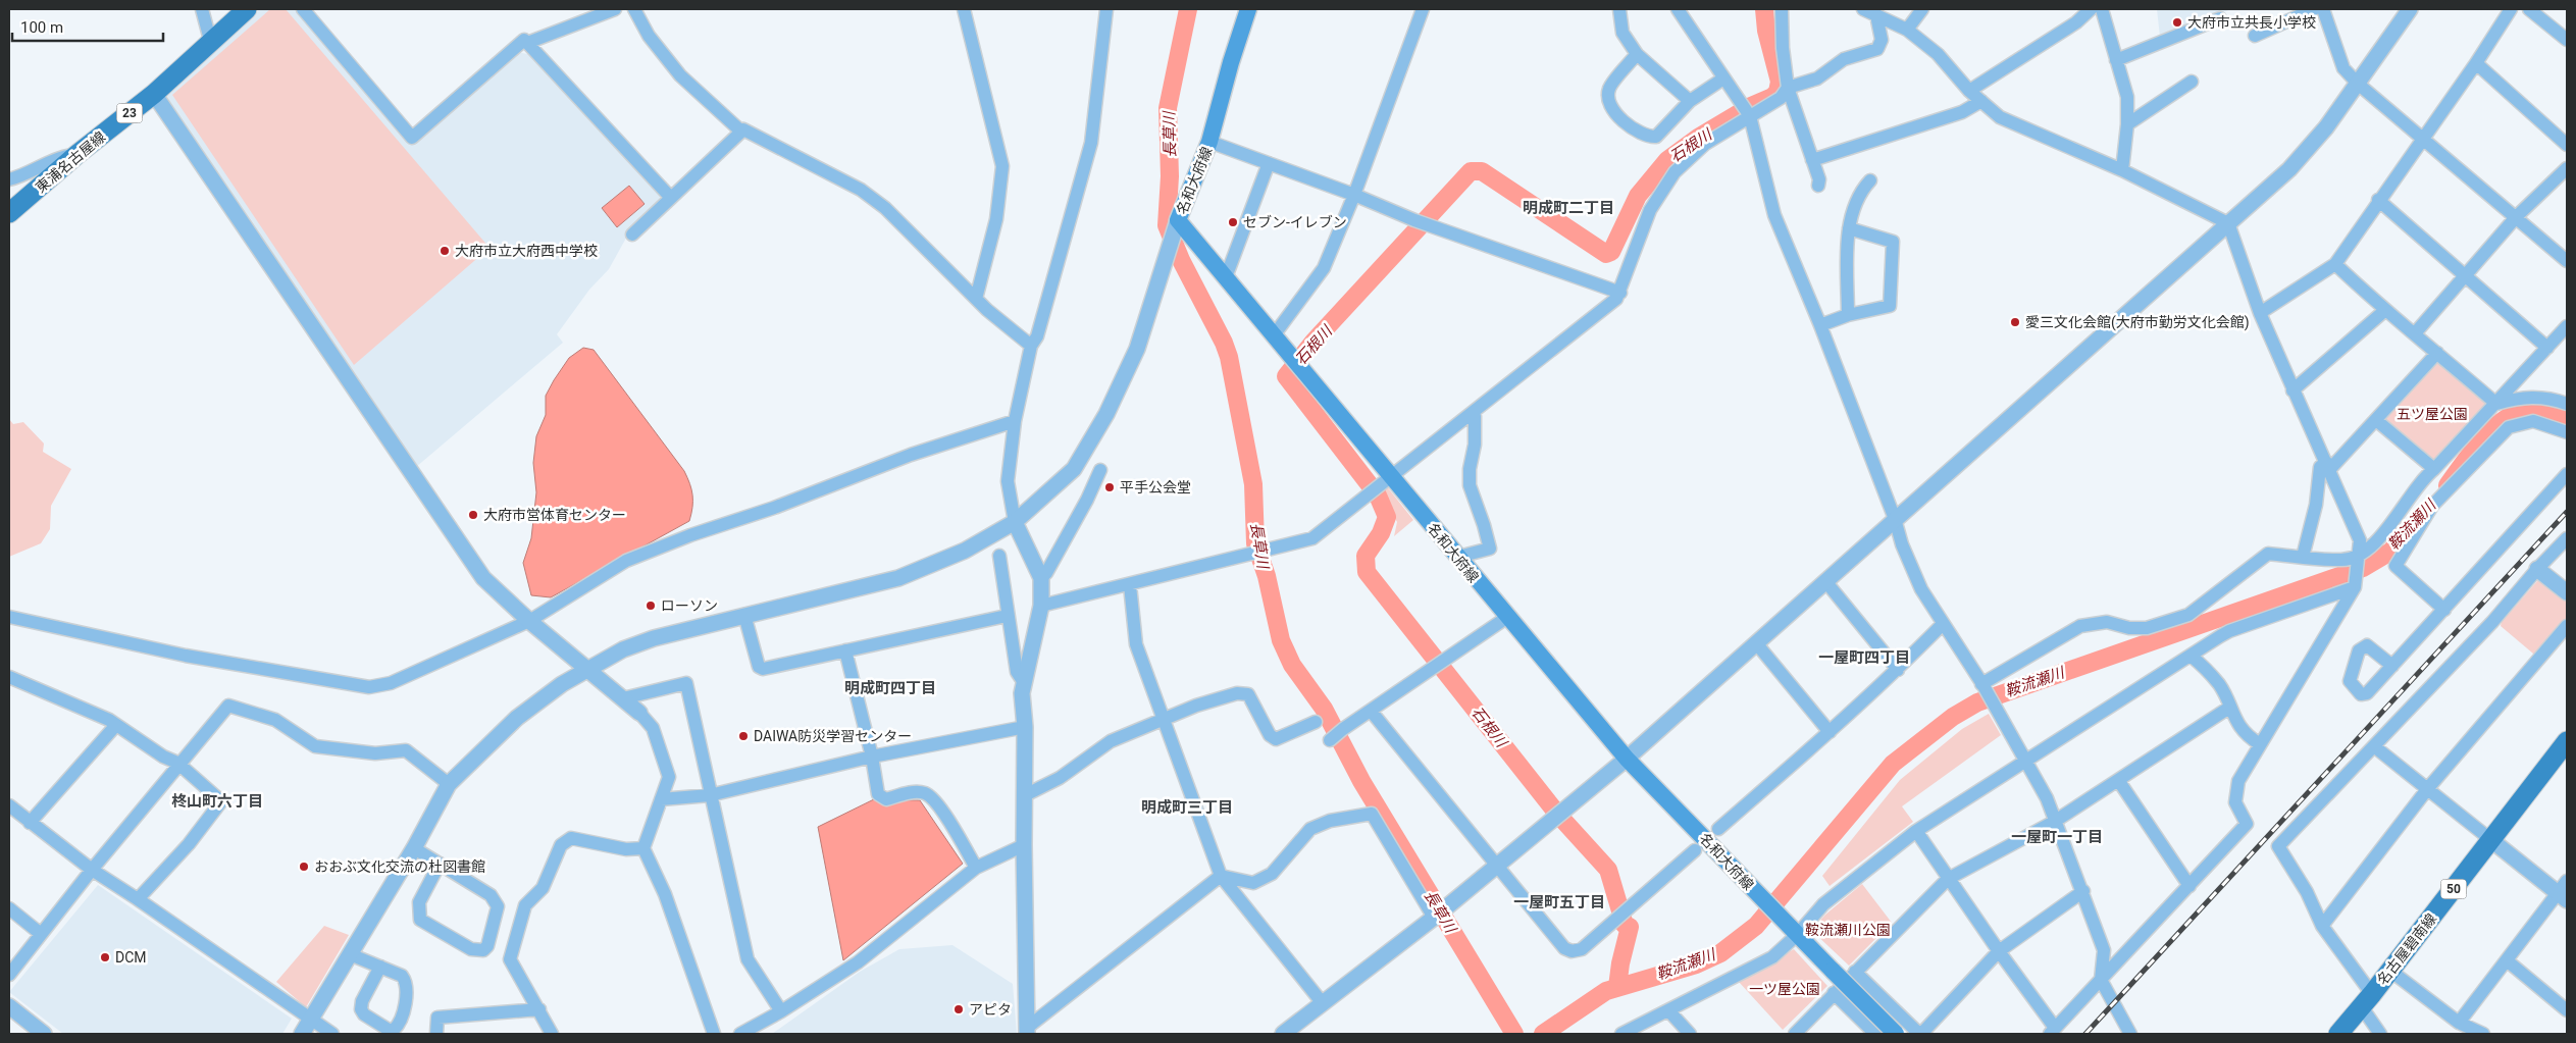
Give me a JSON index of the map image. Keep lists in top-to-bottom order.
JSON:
{
  "streets": {
    "main road": [
      "23",
      "東浦名古屋線",
      "名和大府線",
      "50",
      "名古屋碧南線"
    ]
  },
  "districts": [
    "明成町二丁目",
    "一屋町四丁目",
    "明成町四丁目",
    "柊山町六丁目",
    "明成町三丁目",
    "一屋町一丁目",
    "一屋町五丁目"
  ],
  "water": ["長草川", "石根川", "鞍流瀬川"],
  "parks": ["五ツ屋公園", "鞍流瀬川公園", "一ツ屋公園"],
  "places": [
    "大府市立共長小学校",
    "セブン-イレブン",
    "大府市立大府西中学校",
    "愛三文化会館(大府市勤労文化会館)",
    "平手公会堂",
    "大府市営体育センター",
    "ローソン",
    "DAIWA防災学習センター",
    "おおぶ文化交流の杜図書館",
    "DCM",
    "アピタ"
  ],
  "scale_bar": "100 m"
}
